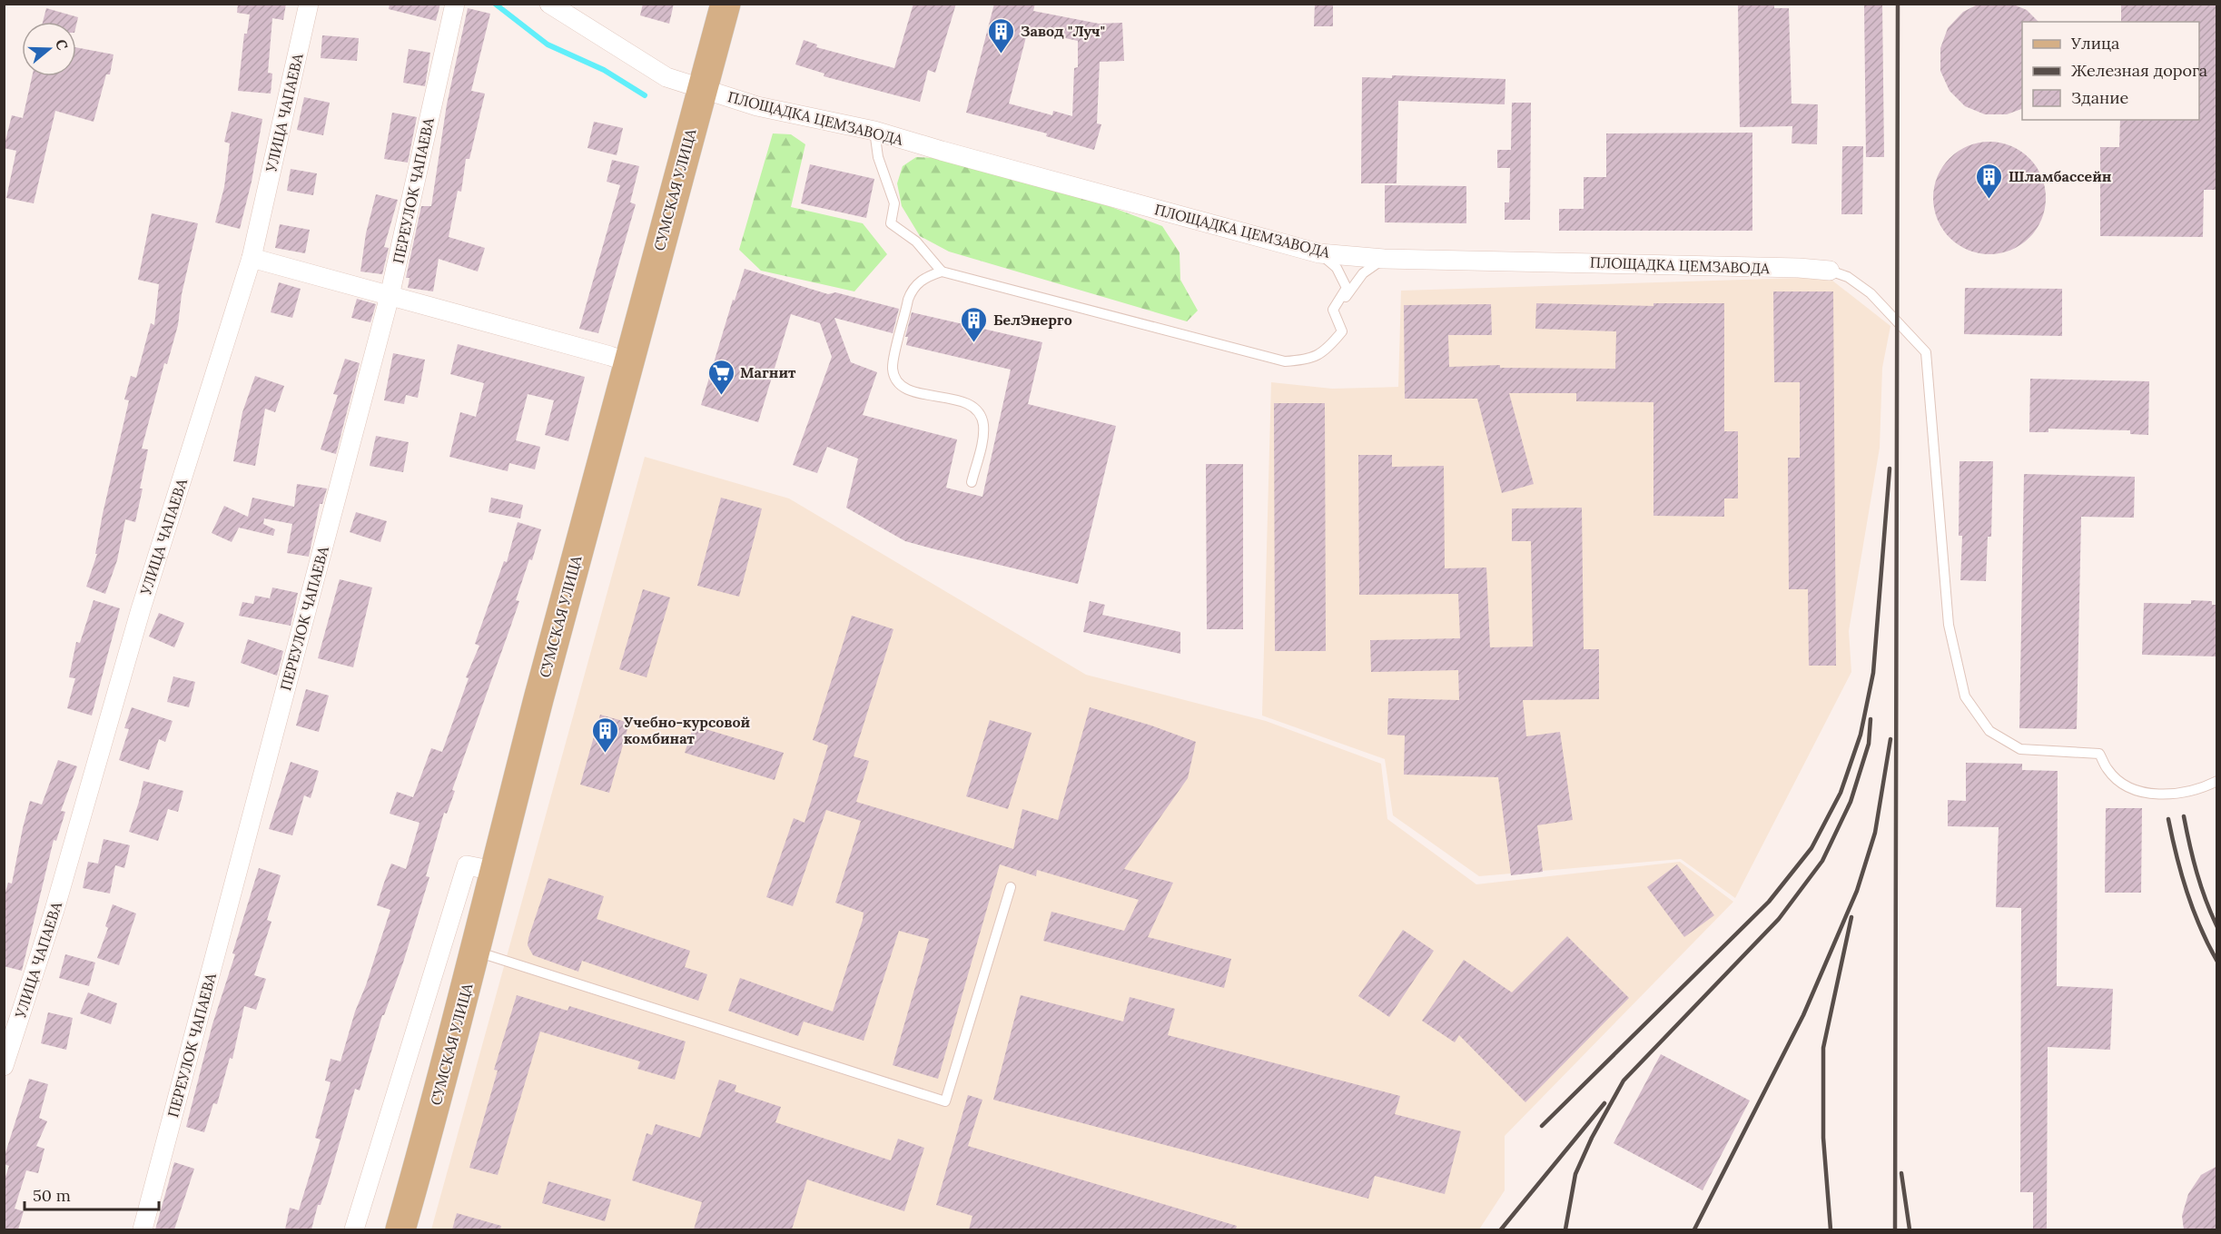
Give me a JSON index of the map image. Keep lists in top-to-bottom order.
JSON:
{
  "streets": {
    "main road": ["СУМСКАЯ УЛИЦА"],
    "street": ["УЛИЦА ЧАПАЕВА", "ПЛОЩАДКА ЦЕМЗАВОДА", "ПЕРЕУЛОК ЧАПАЕВА"]
  },
  "crossings": [
    ["ПЛОЩАДКА ЦЕМЗАВОДА", "СУМСКАЯ УЛИЦА"]
  ],
  "places": {
    "building": [
      "Завод \"Луч\"",
      "Шламбассейн",
      "БелЭнерго",
      "Учебно-курсовой комбинат"
    ],
    "supermarket": ["Магнит"]
  },
  "legend": ["Улица", "Железная дорога", "Здание"],
  "scale_bar": "50 m",
  "north": "right"
}
